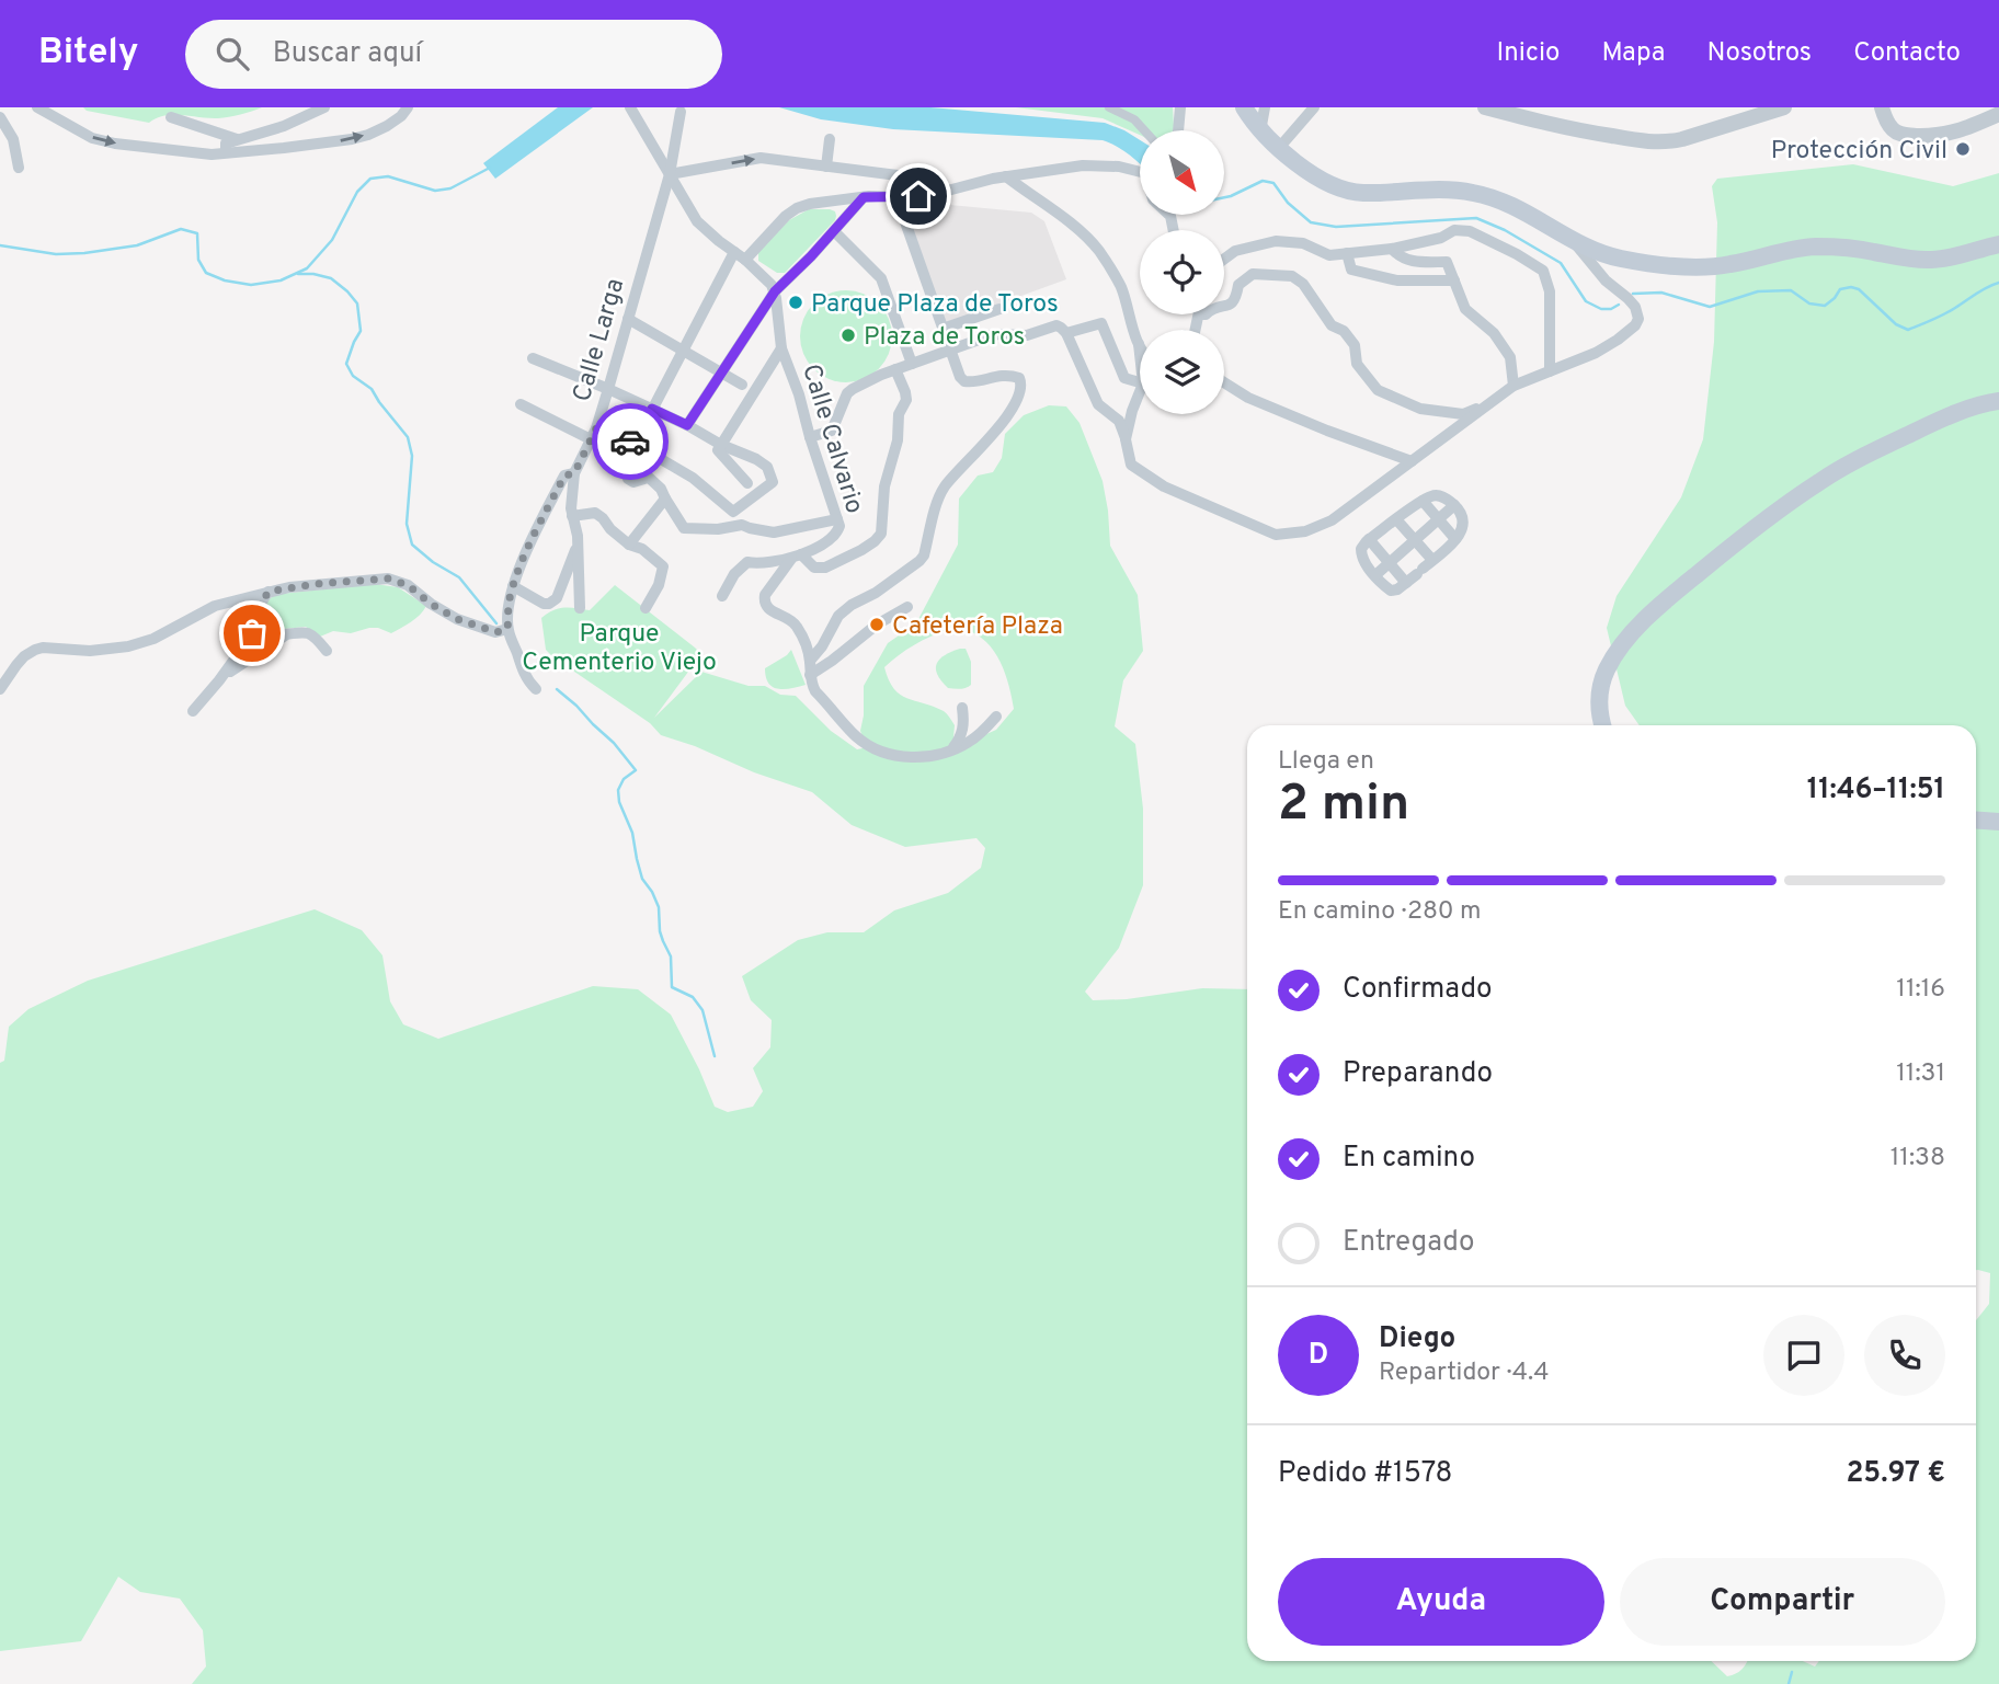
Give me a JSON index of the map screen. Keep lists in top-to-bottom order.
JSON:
{
  "streets": {
    "street": ["Calle Larga", "Calle Calvario"]
  },
  "parks": ["Parque Cementerio Viejo"],
  "places": [
    "Protección Civil",
    "Parque Plaza de Toros",
    "Plaza de Toros",
    "Cafetería Plaza"
  ],
  "north": "bottom right",
  "page": {
    "header": "Bitely",
    "search": "Buscar aquí",
    "nav": [
      "Inicio",
      "Mapa",
      "Nosotros",
      "Contacto"
    ],
    "heading": ["2 min", "Llega en", "11:46–11:51"],
    "panel": [
      "Diego",
      "Repartidor · 4.4",
      "Pedido #1578",
      "25.97 €"
    ],
    "bar": "En camino · 280 m",
    "list": [
      ["Confirmado", "11:16"],
      ["Preparando", "11:31"],
      ["En camino", "11:38"],
      "Entregado"
    ],
    "round": "D",
    "buttons": ["Ayuda", "Compartir"]
  }
}
